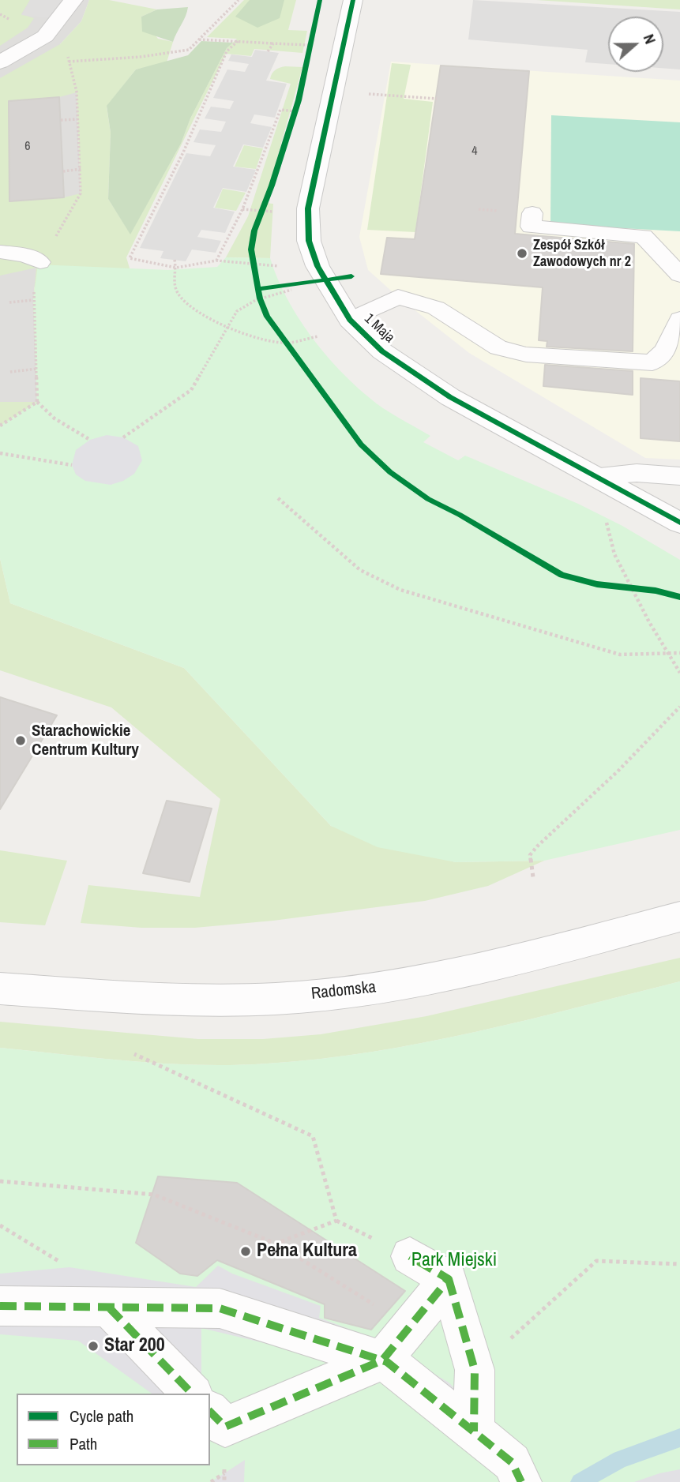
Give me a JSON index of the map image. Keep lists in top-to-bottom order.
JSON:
{
  "streets": {
    "street": ["1 Maja", "Radomska"]
  },
  "parks": ["Park Miejski"],
  "places": [
    "Zespół Szkół Zawodowych nr 2",
    "Starachowickie Centrum Kultury",
    "Pełna Kultura",
    "Star 200"
  ],
  "house_numbers": ["6", "4"],
  "legend": ["Cycle path", "Path"],
  "north": "right"
}
